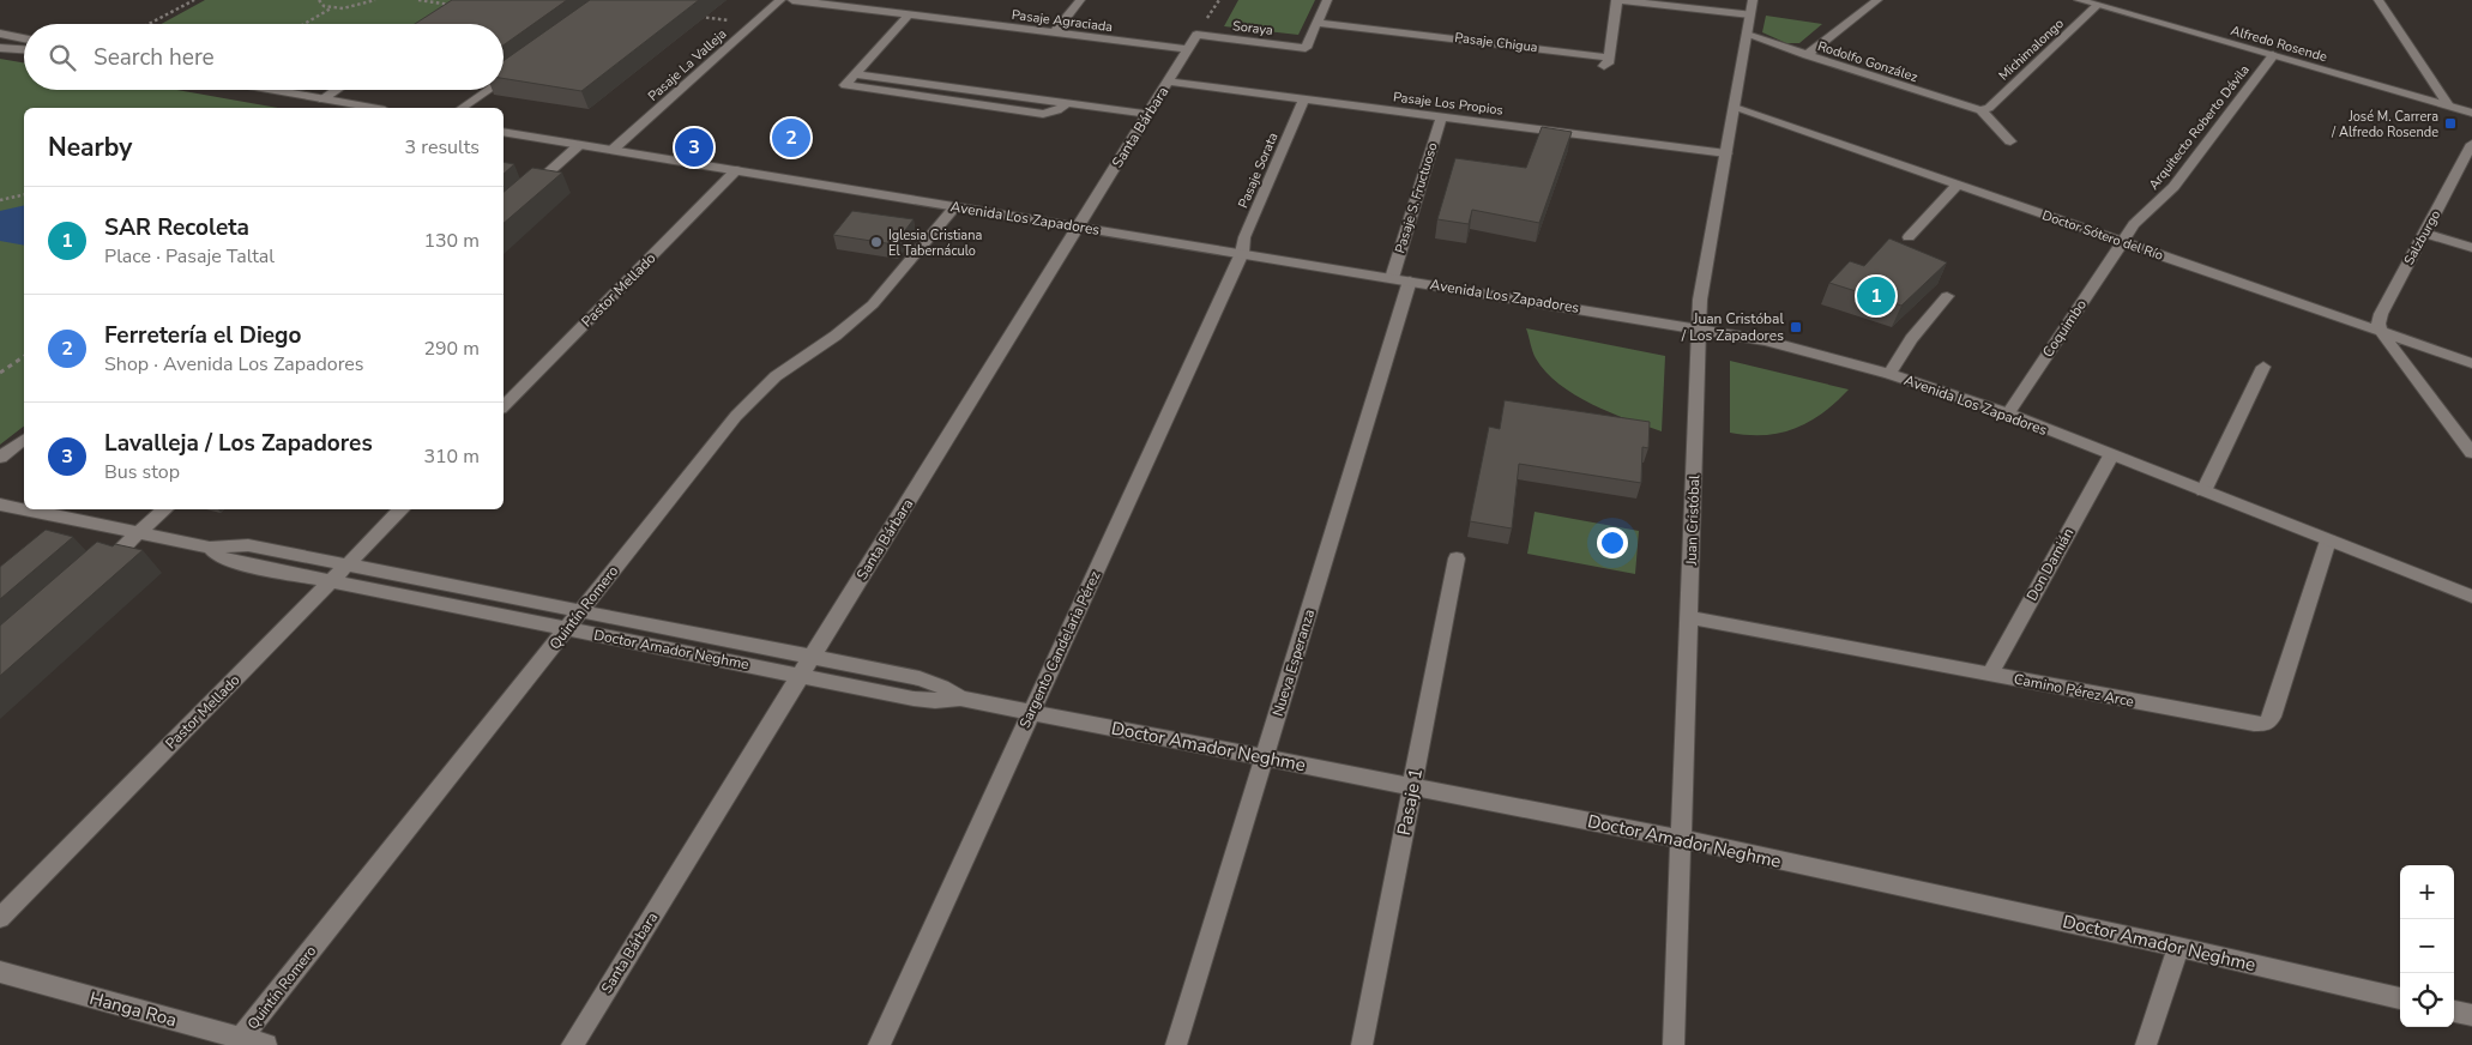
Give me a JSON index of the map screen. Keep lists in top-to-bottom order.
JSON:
{
  "streets": {
    "street": [
      "Pasaje Agraciada",
      "Soraya",
      "Pasaje Chigua",
      "Alfredo Rosende",
      "Michimalongo",
      "Rodolfo González",
      "Pasaje La Valleja",
      "Pasaje Los Propios",
      "Santa Bárbara",
      "Arquitecto Roberto Dávila",
      "Pasaje Sorata",
      "Pasaje S. Fructuoso",
      "Avenida Los Zapadores",
      "Doctor Sótero del Río",
      "Salzburgo",
      "Pastor Mellado",
      "Coquimbo",
      "Juan Cristóbal",
      "Don Damián",
      "Quintín Romero",
      "Doctor Amador Neghme",
      "Sargento Candelaria Pérez",
      "Nueva Esperanza",
      "Camino Pérez Arce",
      "Pasaje 1",
      "Hanga Roa"
    ]
  },
  "crossings": [
    ["Pasaje Agraciada", "Santa Bárbara"],
    ["Soraya", "Pasaje Chigua"],
    ["Soraya", "Santa Bárbara"],
    ["Alfredo Rosende", "Michimalongo"],
    ["Alfredo Rosende", "Arquitecto Roberto Dávila"],
    ["Michimalongo", "Rodolfo González"],
    ["Rodolfo González", "Juan Cristóbal"],
    ["Pasaje La Valleja", "Avenida Los Zapadores"],
    ["Pasaje Los Propios", "Santa Bárbara"],
    ["Pasaje Los Propios", "Pasaje Sorata"],
    ["Pasaje Los Propios", "Pasaje S. Fructuoso"],
    ["Pasaje Los Propios", "Juan Cristóbal"],
    ["Santa Bárbara", "Avenida Los Zapadores"],
    ["Santa Bárbara", "Doctor Amador Neghme"],
    ["Arquitecto Roberto Dávila", "Doctor Sótero del Río"],
    ["Arquitecto Roberto Dávila", "Coquimbo"],
    ["Pasaje Sorata", "Avenida Los Zapadores"],
    ["Pasaje Sorata", "Sargento Candelaria Pérez"],
    ["Pasaje S. Fructuoso", "Avenida Los Zapadores"],
    ["Avenida Los Zapadores", "Pastor Mellado"],
    ["Avenida Los Zapadores", "Coquimbo"],
    ["Avenida Los Zapadores", "Juan Cristóbal"],
    ["Avenida Los Zapadores", "Don Damián"],
    ["Avenida Los Zapadores", "Quintín Romero"],
    ["Avenida Los Zapadores", "Sargento Candelaria Pérez"],
    ["Avenida Los Zapadores", "Nueva Esperanza"],
    ["Avenida Los Zapadores", "Camino Pérez Arce"],
    ["Doctor Sótero del Río", "Salzburgo"],
    ["Doctor Sótero del Río", "Coquimbo"],
    ["Doctor Sótero del Río", "Juan Cristóbal"],
    ["Pastor Mellado", "Doctor Amador Neghme"],
    ["Juan Cristóbal", "Doctor Amador Neghme"],
    ["Juan Cristóbal", "Camino Pérez Arce"],
    ["Don Damián", "Camino Pérez Arce"],
    ["Quintín Romero", "Doctor Amador Neghme"],
    ["Quintín Romero", "Hanga Roa"],
    ["Doctor Amador Neghme", "Sargento Candelaria Pérez"],
    ["Doctor Amador Neghme", "Nueva Esperanza"],
    ["Doctor Amador Neghme", "Pasaje 1"]
  ],
  "places": {
    "transit": ["José M. Carrera / Alfredo Rosende", "Juan Cristóbal / Los Zapadores"],
    "other": ["Iglesia Cristiana El Tabernáculo"]
  },
  "page": {
    "search": "Search here",
    "heading": ["Nearby", "3 results"],
    "pins": ["2", "3", "1"],
    "list": [
      {
        "mark": "1",
        "name": "SAR Recoleta",
        "note": "Place · Pasaje Taltal",
        "value": "130 m"
      },
      {
        "mark": "2",
        "name": "Ferretería el Diego",
        "note": "Shop · Avenida Los Zapadores",
        "value": "290 m"
      },
      {
        "mark": "3",
        "name": "Lavalleja / Los Zapadores",
        "note": "Bus stop",
        "value": "310 m"
      }
    ],
    "map_buttons": ["+", "−"]
  }
}
